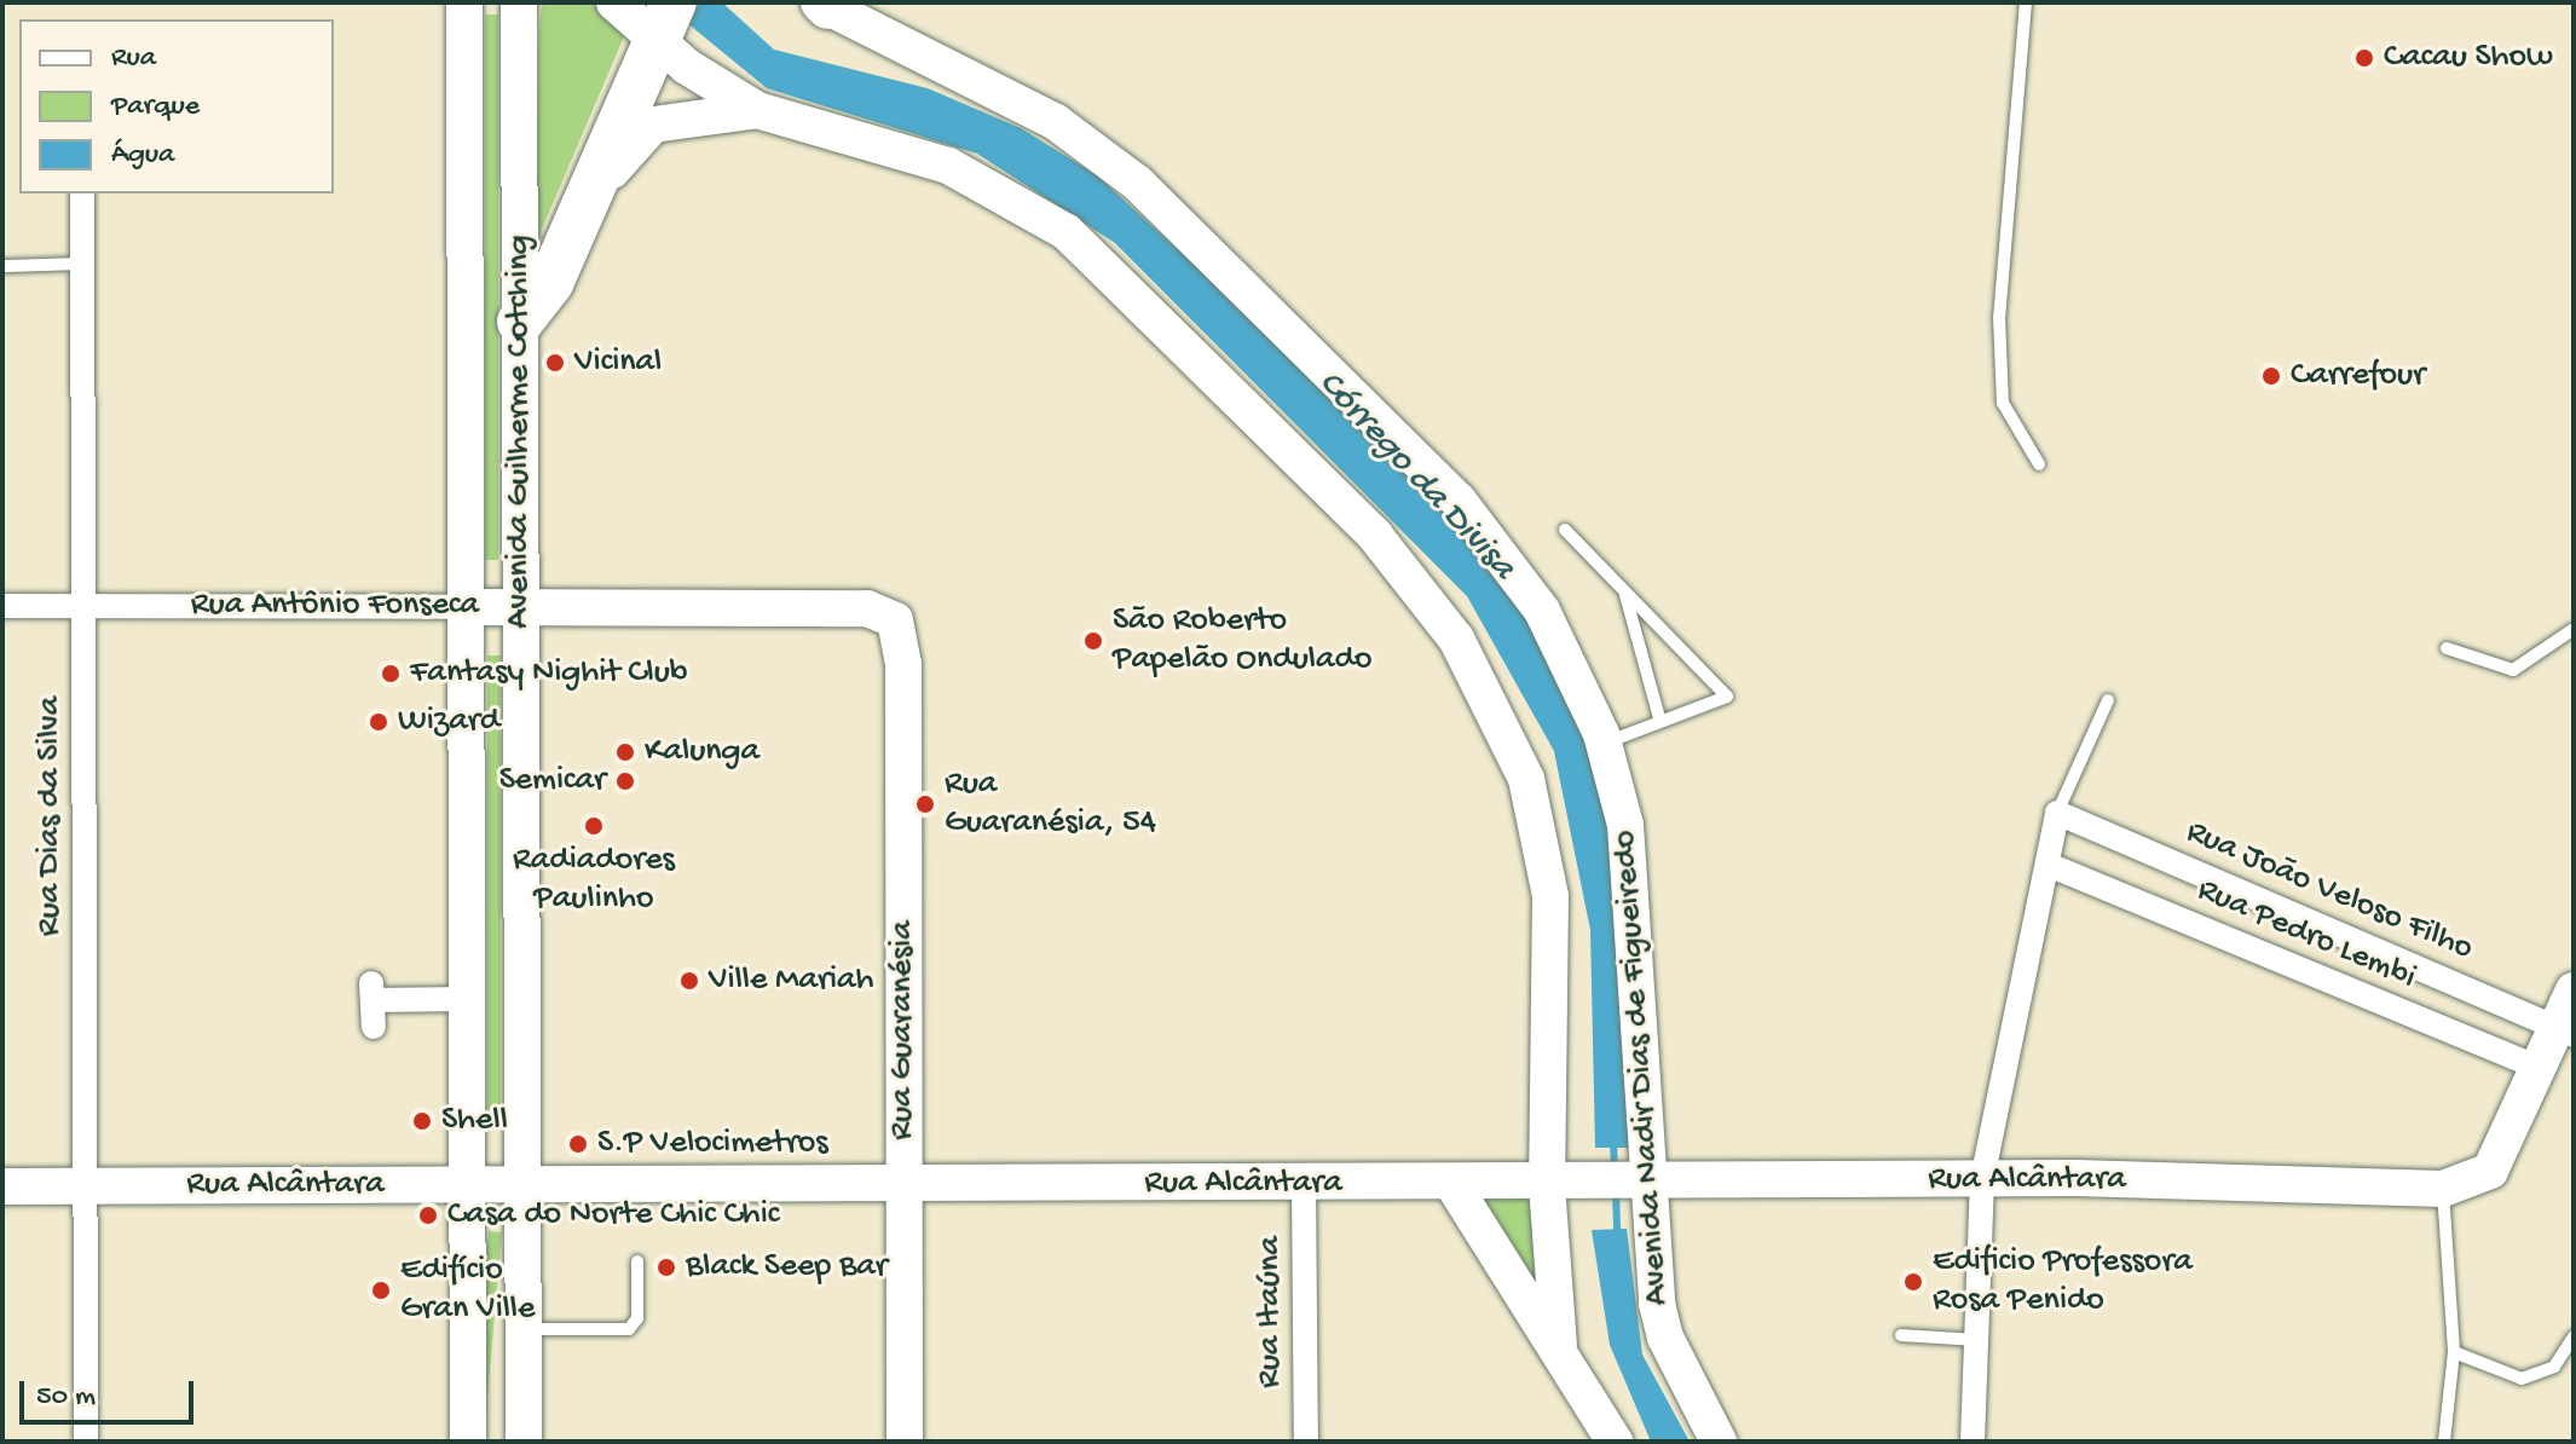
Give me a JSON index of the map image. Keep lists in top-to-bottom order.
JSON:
{
  "streets": {
    "main road": [
      "Avenida Guilherme Cotching",
      "Rua Antônio Fonseca",
      "Rua Guaranésia",
      "Avenida Nadir Dias de Figueiredo",
      "Rua Alcântara"
    ],
    "street": [
      "Rua Dias da Silva",
      "Rua João Veloso Filho",
      "Rua Pedro Lembi",
      "Rua Itaúna"
    ]
  },
  "crossings": [
    ["Avenida Guilherme Cotching", "Rua Antônio Fonseca"],
    ["Avenida Guilherme Cotching", "Rua Alcântara"],
    ["Rua Antônio Fonseca", "Rua Dias da Silva"],
    ["Rua Antônio Fonseca", "Rua Guaranésia"],
    ["Rua Dias da Silva", "Rua Alcântara"],
    ["Rua Pedro Lembi", "Rua Alcântara"],
    ["Rua Guaranésia", "Rua Alcântara"],
    ["Avenida Nadir Dias de Figueiredo", "Rua Alcântara"],
    ["Rua Alcântara", "Rua Itaúna"]
  ],
  "water": ["Córrego da Divisa"],
  "places": [
    "Cacau Show",
    "Vicinal",
    "Carrefour",
    "São Roberto Papelão Ondulado",
    "Fantasy Nighit Club",
    "Wizard",
    "Kalunga",
    "Semicar",
    "Rua Guaranésia, 54",
    "Radiadores Paulinho",
    "Ville Mariah",
    "Shell",
    "S.P Velocimetros",
    "Casa do Norte Chic Chic",
    "Black Seep Bar",
    "Edificio Professora Rosa Penido",
    "Edifício Gran Ville"
  ],
  "legend": ["Rua", "Parque", "Água"],
  "scale_bar": "50 m"
}
